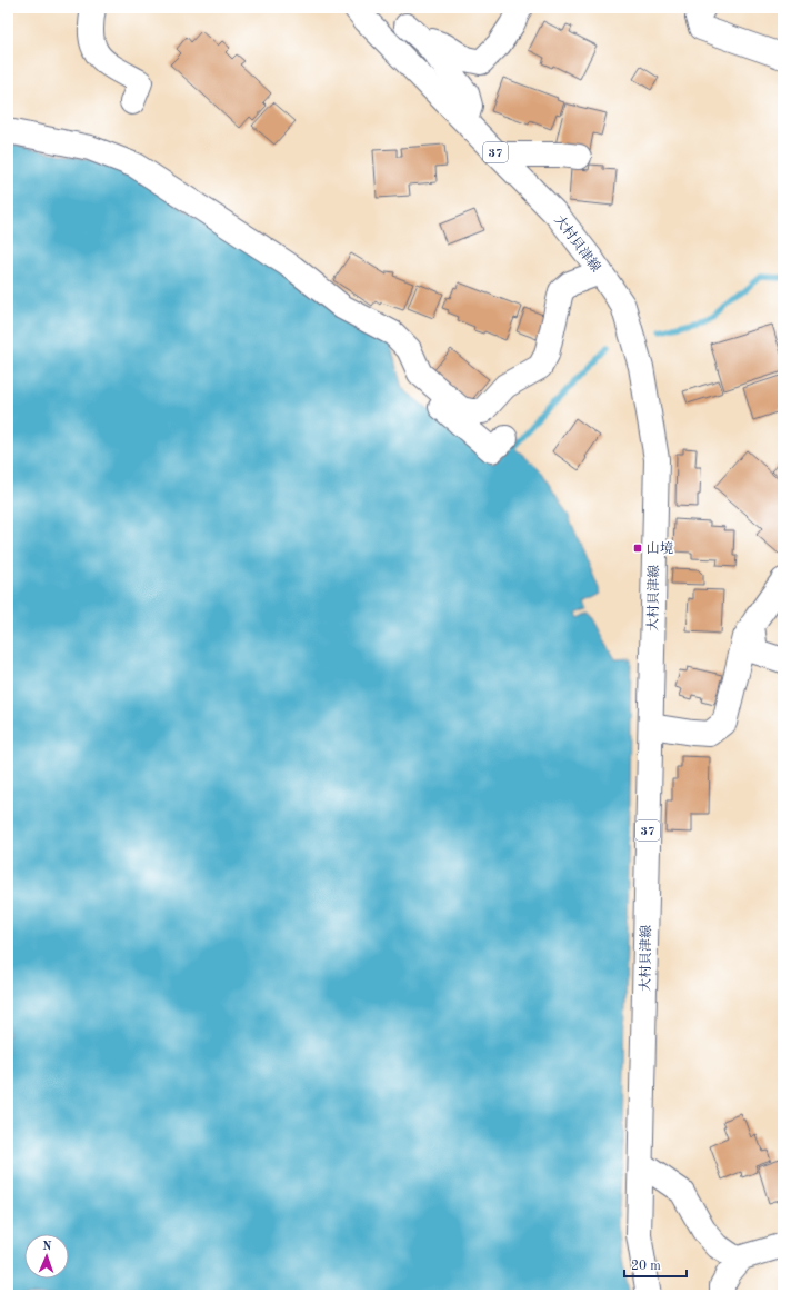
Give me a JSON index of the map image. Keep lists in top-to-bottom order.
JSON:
{
  "streets": {
    "main road": ["37", "大村貝津線"]
  },
  "places": {
    "transit": ["山境"]
  },
  "scale_bar": "20 m",
  "north": "top"
}
